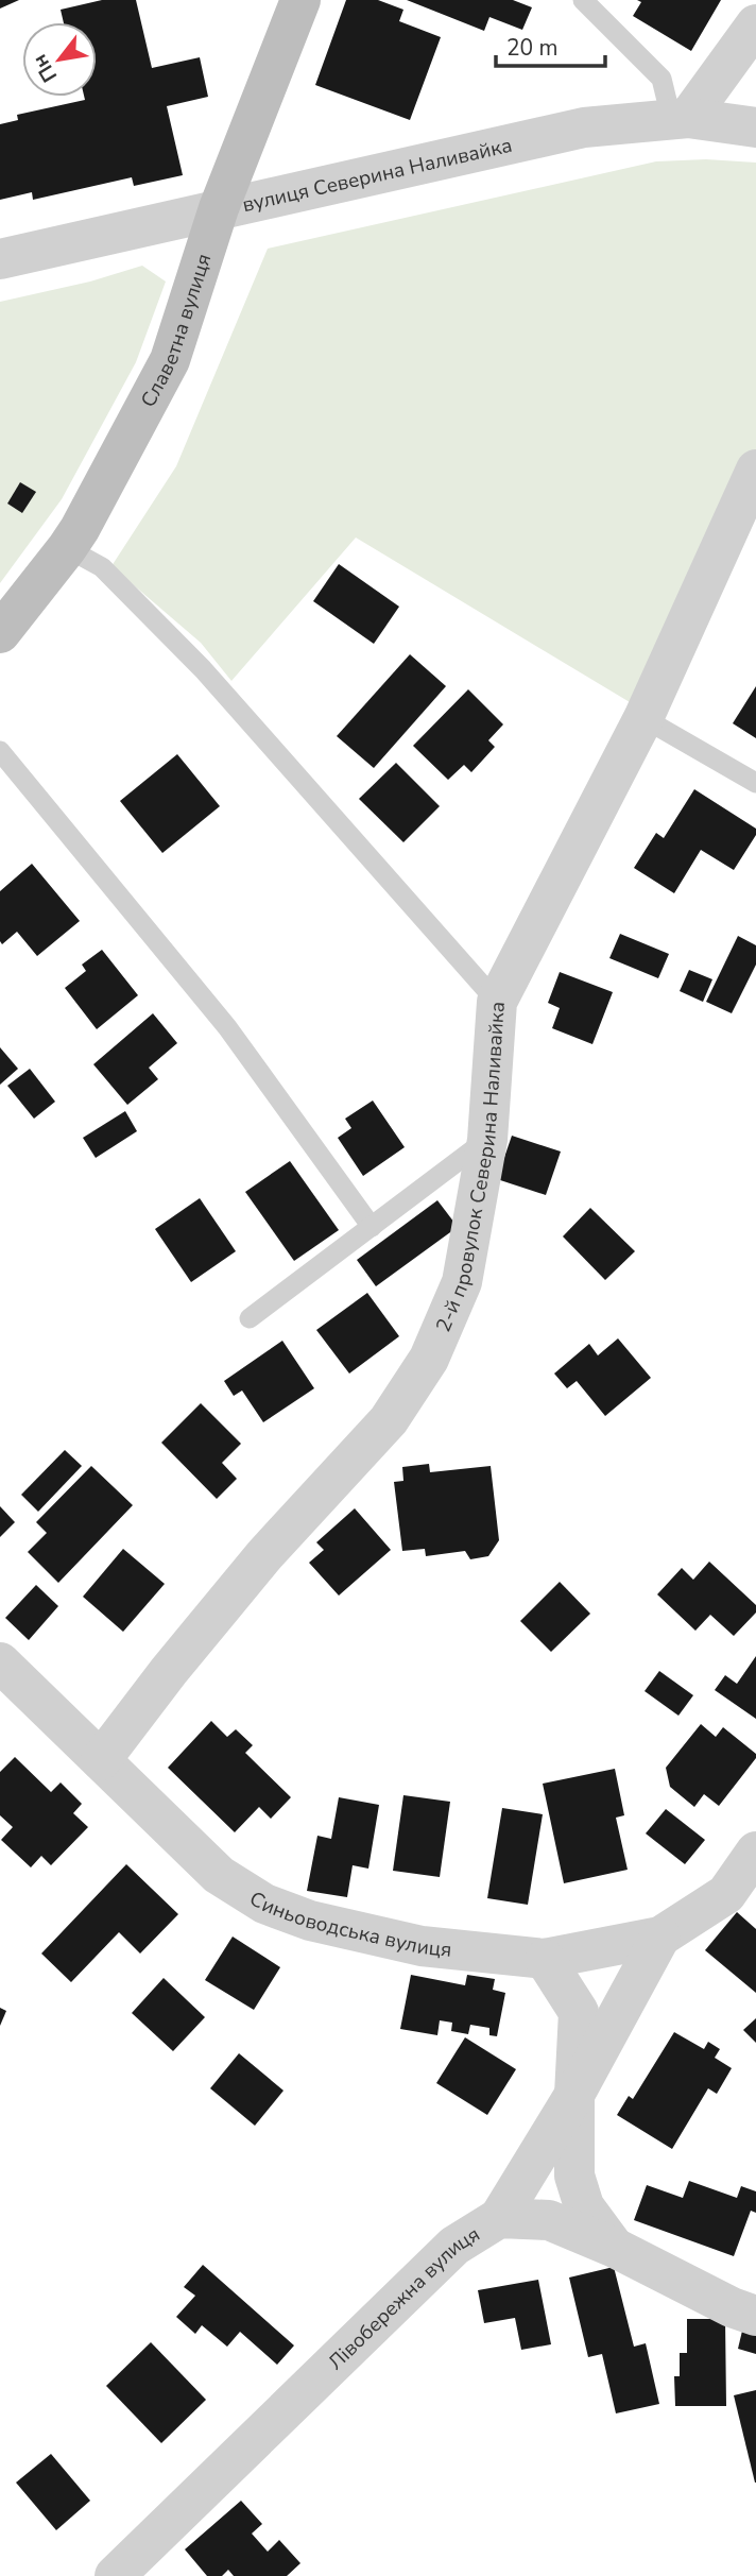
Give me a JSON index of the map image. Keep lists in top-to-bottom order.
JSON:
{
  "streets": {
    "main road": ["Славетна вулиця"],
    "street": [
      "вулиця Северина Наливайка",
      "2-й провулок Северина Наливайка",
      "Синьоводська вулиця",
      "Лівобережна вулиця"
    ]
  },
  "crossings": [
    ["вулиця Северина Наливайка", "Славетна вулиця"],
    ["2-й провулок Северина Наливайка", "Синьоводська вулиця"]
  ],
  "scale_bar": "20 m",
  "north": "bottom left"
}
